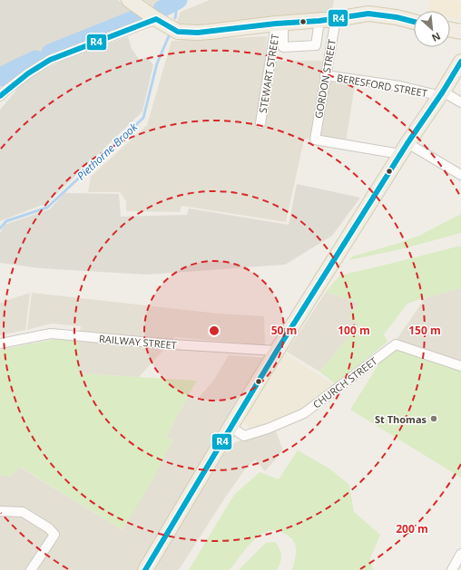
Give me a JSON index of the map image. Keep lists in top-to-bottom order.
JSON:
{
  "streets": {
    "street": [
      "STEWART STREET",
      "GORDON STREET",
      "BERESFORD STREET",
      "RAILWAY STREET",
      "CHURCH STREET"
    ]
  },
  "crossings": [
    ["GORDON STREET", "BERESFORD STREET"]
  ],
  "water": ["Piethorne Brook"],
  "places": ["St Thomas"],
  "lines": ["transit line R4"],
  "north": "bottom right",
  "rings": [
    "50 m",
    "100 m",
    "150 m",
    "200 m"
  ]
}
